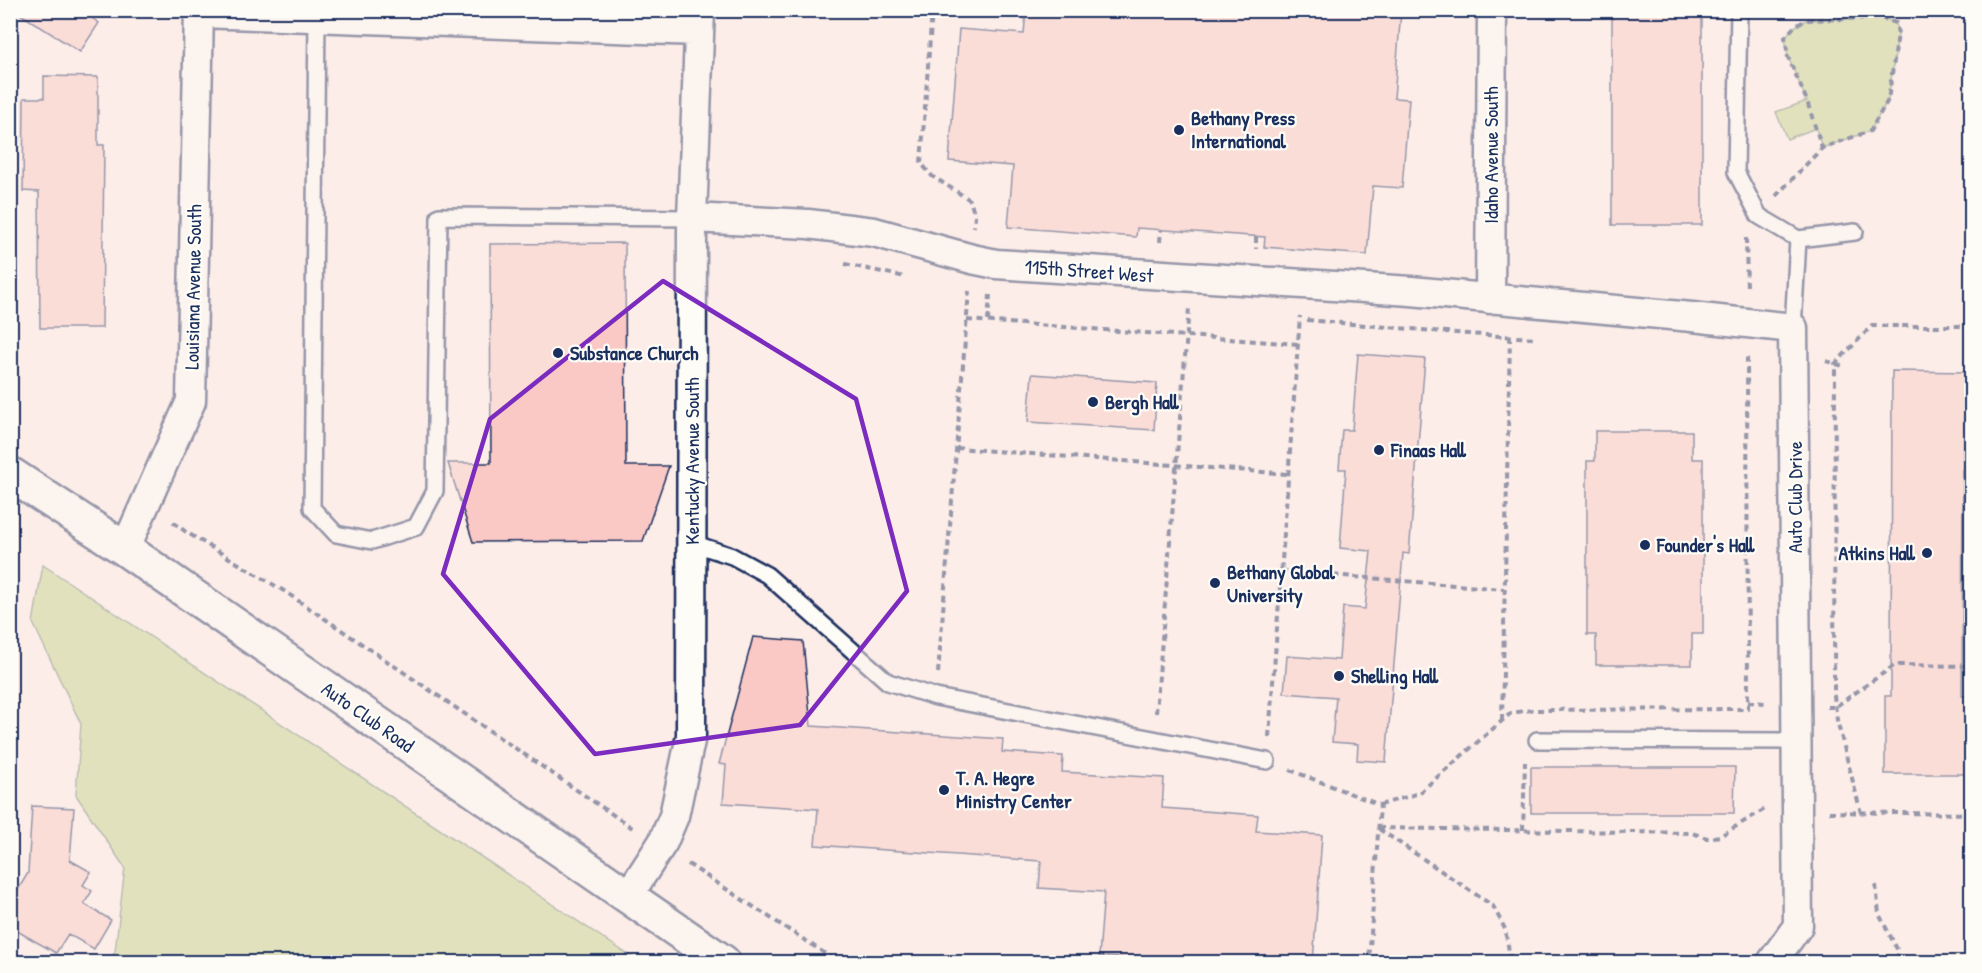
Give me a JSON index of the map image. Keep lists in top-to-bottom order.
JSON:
{
  "streets": {
    "street": [
      "Idaho Avenue South",
      "115th Street West",
      "Louisiana Avenue South",
      "Kentucky Avenue South",
      "Auto Club Drive",
      "Auto Club Road"
    ]
  },
  "crossings": [
    ["Idaho Avenue South", "115th Street West"],
    ["115th Street West", "Kentucky Avenue South"],
    ["Louisiana Avenue South", "Auto Club Road"],
    ["Kentucky Avenue South", "Auto Club Road"]
  ],
  "places": [
    "Bethany Press International",
    "Substance Church",
    "Bergh Hall",
    "Finaas Hall",
    "Founder's Hall",
    "Atkins Hall",
    "Bethany Global University",
    "Shelling Hall",
    "T. A. Hegre Ministry Center"
  ]
}
